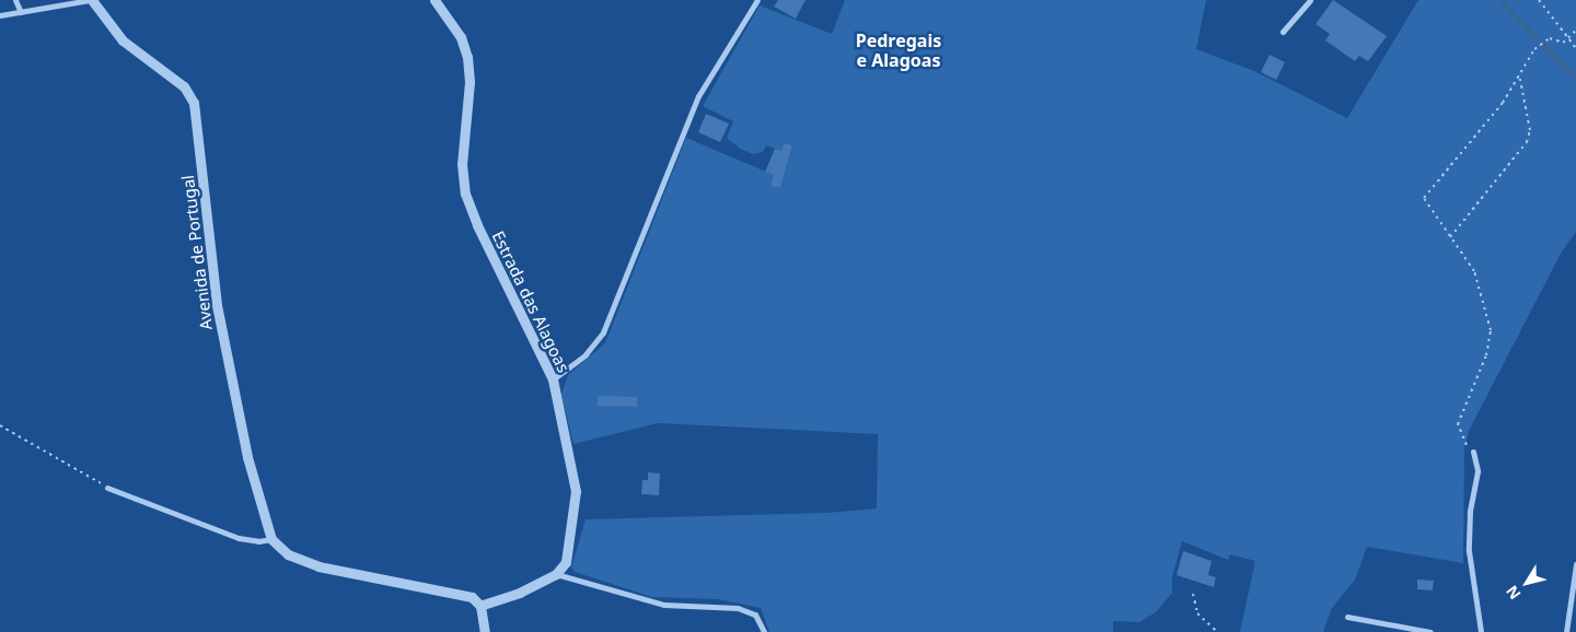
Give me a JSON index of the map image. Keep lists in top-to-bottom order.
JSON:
{
  "streets": {
    "street": ["Avenida de Portugal", "Estrada das Alagoas"]
  },
  "districts": ["Pedregais e Alagoas"],
  "north": "bottom left"
}
